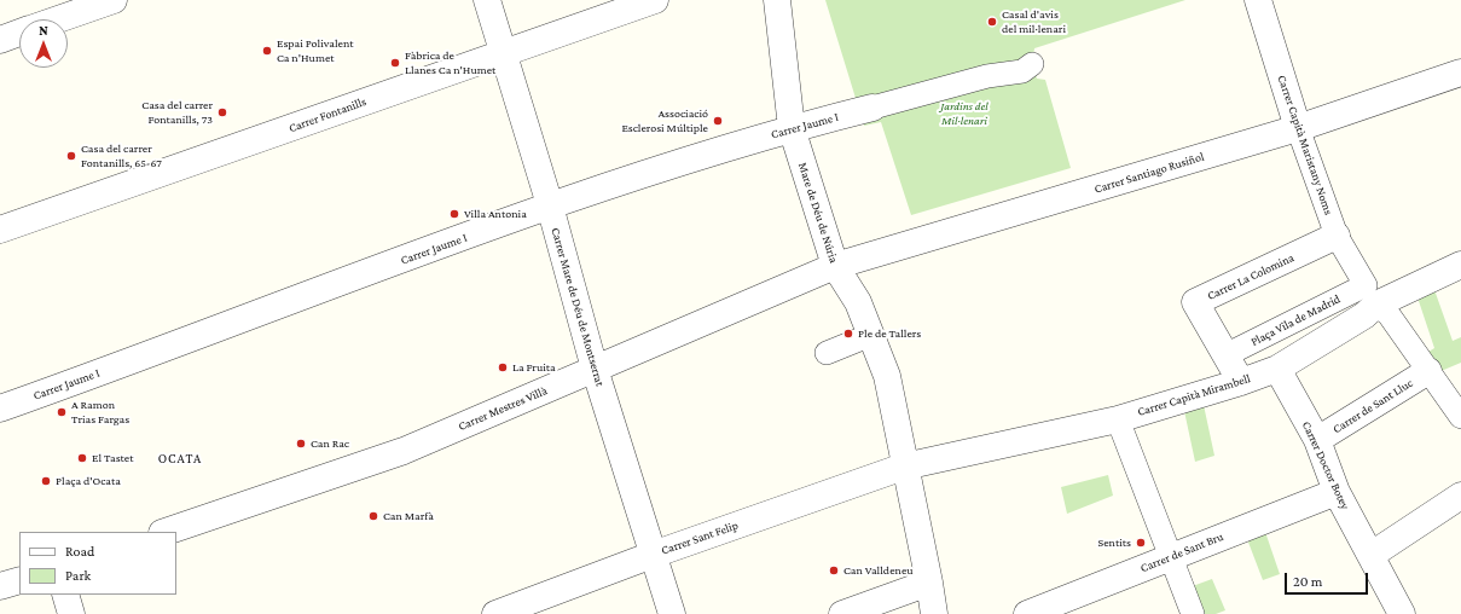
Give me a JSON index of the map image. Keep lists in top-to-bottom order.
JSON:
{
  "streets": {
    "street": [
      "Carrer Fontanills",
      "Carrer Jaume I",
      "Carrer Capità Maristany Noms",
      "Carrer Santiago Rusiñol",
      "Mare de Déu de Núria",
      "Carrer La Colomina",
      "Carrer Mare de Déu de Montserrat",
      "Plaça Vila de Madrid",
      "Carrer Capità Mirambell",
      "Carrer de Sant Lluc",
      "Carrer Mestres Villà",
      "Carrer Doctor Botey",
      "Carrer Sant Felip",
      "Carrer de Sant Bru"
    ]
  },
  "crossings": [
    ["Carrer Fontanills", "Carrer Mare de Déu de Montserrat"],
    ["Carrer Jaume I", "Mare de Déu de Núria"],
    ["Carrer Jaume I", "Carrer Mare de Déu de Montserrat"],
    ["Carrer Capità Maristany Noms", "Carrer Santiago Rusiñol"],
    ["Carrer Capità Maristany Noms", "Carrer La Colomina"],
    ["Carrer Capità Maristany Noms", "Plaça Vila de Madrid"],
    ["Carrer Capità Maristany Noms", "Carrer Capità Mirambell"],
    ["Carrer Capità Maristany Noms", "Carrer de Sant Lluc"],
    ["Carrer Santiago Rusiñol", "Mare de Déu de Núria"],
    ["Carrer Santiago Rusiñol", "Carrer Mestres Villà"],
    ["Mare de Déu de Núria", "Carrer Capità Mirambell"],
    ["Mare de Déu de Núria", "Carrer Mestres Villà"],
    ["Mare de Déu de Núria", "Carrer Sant Felip"],
    ["Carrer La Colomina", "Plaça Vila de Madrid"],
    ["Carrer La Colomina", "Carrer Capità Mirambell"],
    ["Carrer Mare de Déu de Montserrat", "Carrer Mestres Villà"],
    ["Carrer Mare de Déu de Montserrat", "Carrer Sant Felip"],
    ["Plaça Vila de Madrid", "Carrer Capità Mirambell"],
    ["Carrer Capità Mirambell", "Carrer Doctor Botey"],
    ["Carrer Capità Mirambell", "Carrer Sant Felip"],
    ["Carrer de Sant Lluc", "Carrer Doctor Botey"],
    ["Carrer Doctor Botey", "Carrer de Sant Bru"]
  ],
  "districts": ["OCATA"],
  "parks": ["Jardins del Mil·lenari"],
  "places": [
    "Casal d'avis del mil·lenari",
    "Espai Polivalent Ca n'Humet",
    "Fàbrica de Llanes Ca n'Humet",
    "Casa del carrer Fontanills, 73",
    "Associació Esclerosi Múltiple",
    "Casa del carrer Fontanills, 65-67",
    "Villa Antonia",
    "Ple de Tallers",
    "La Fruita",
    "A Ramon Trias Fargas",
    "Can Rac",
    "El Tastet",
    "Plaça d'Ocata",
    "Can Marfà",
    "Sentits",
    "Can Valldeneu"
  ],
  "legend": ["Road", "Park"],
  "scale_bar": "20 m",
  "north": "top"
}
